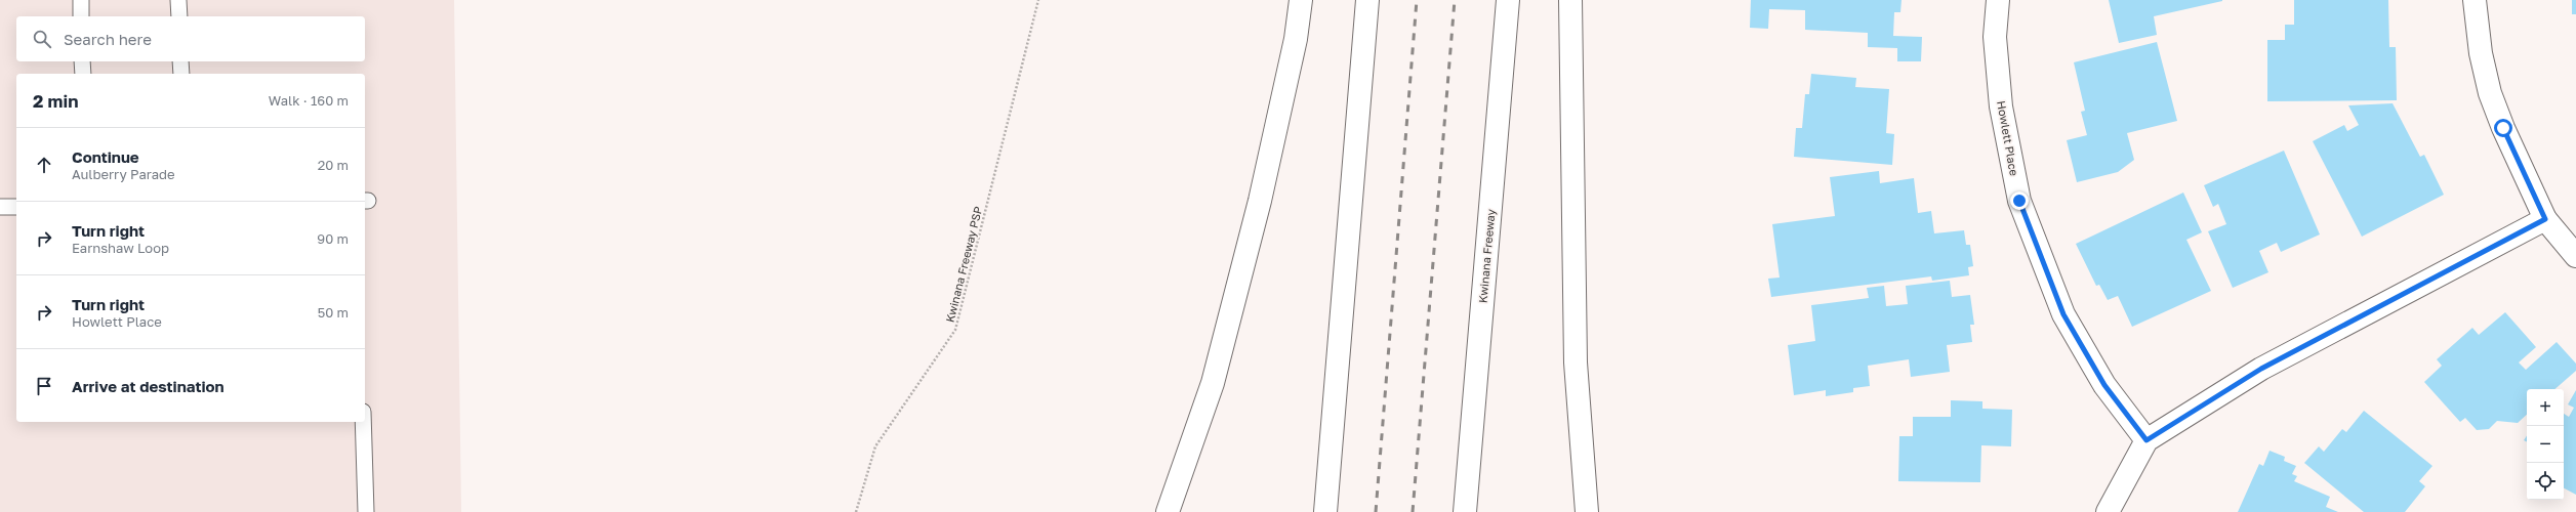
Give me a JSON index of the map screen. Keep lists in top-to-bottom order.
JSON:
{
  "streets": {
    "main road": ["Howlett Place", "Kwinana Freeway"],
    "path": ["Kwinana Freeway PSP"]
  },
  "page": {
    "search": "Search here",
    "heading": ["2 min", "Walk · 160 m"],
    "list": [
      ["Continue", "Aulberry Parade", "20 m"],
      ["Turn right", "Earnshaw Loop", "90 m"],
      ["Turn right", "Howlett Place", "50 m"],
      "Arrive at destination"
    ],
    "map_buttons": ["+", "−"]
  }
}
